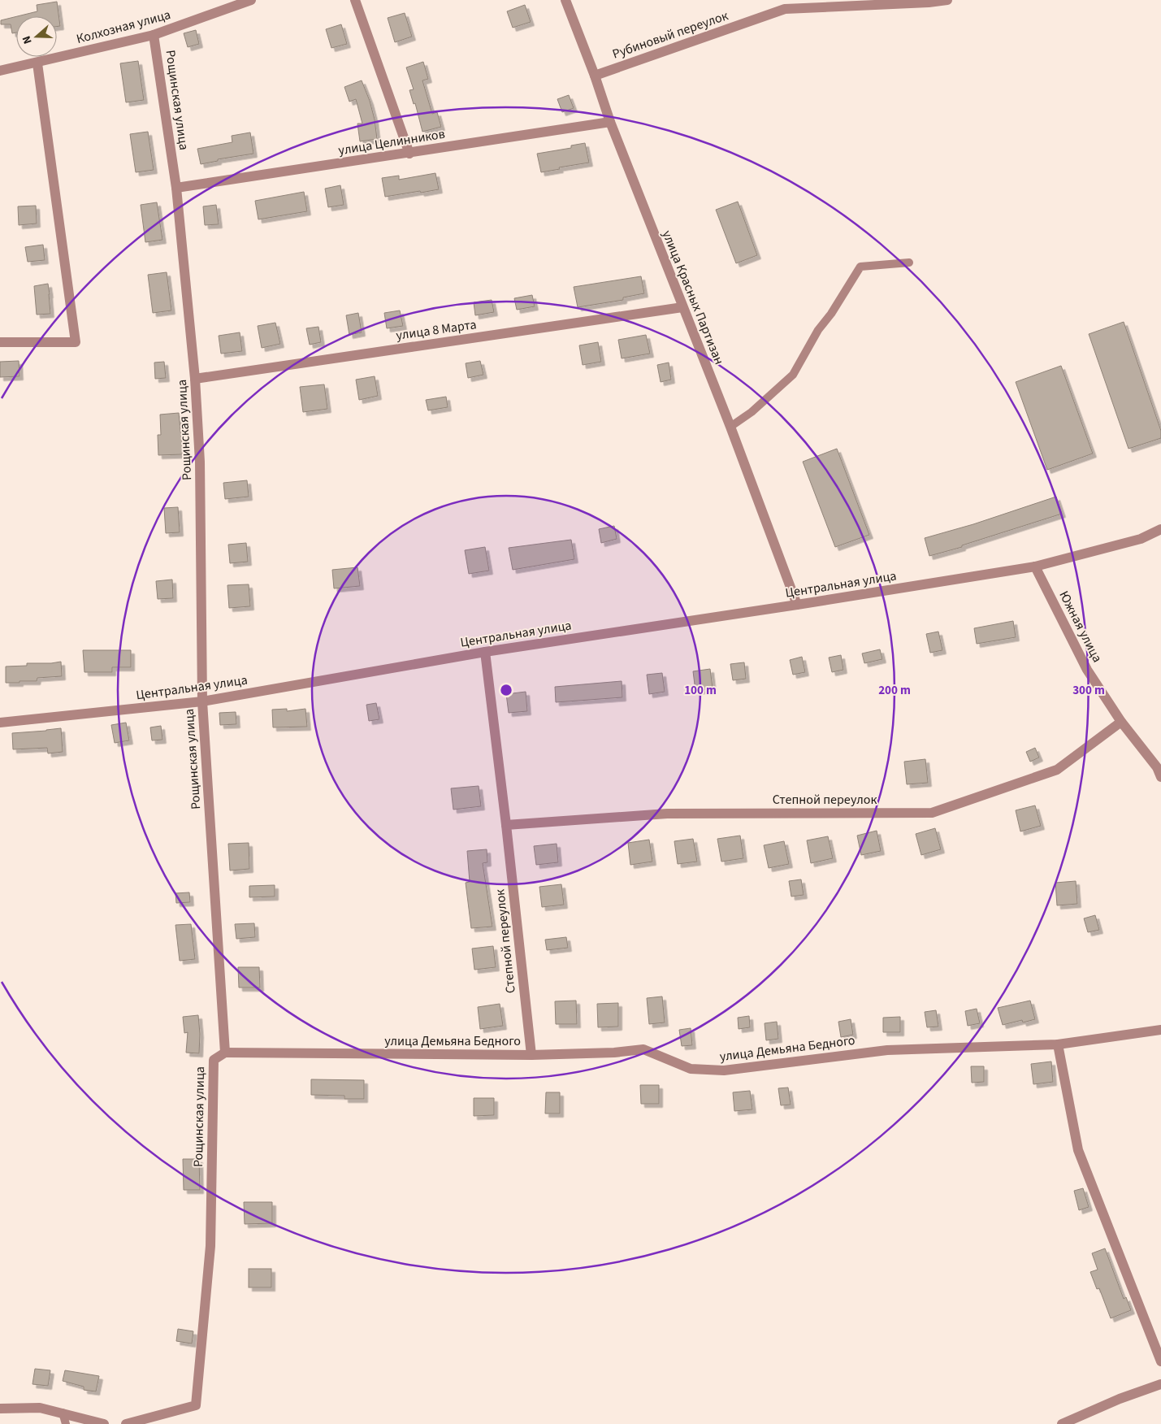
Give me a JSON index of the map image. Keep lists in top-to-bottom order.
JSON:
{
  "streets": {
    "street": [
      "Колхозная улица",
      "Рубиновый переулок",
      "Рощинская улица",
      "улица Целинников",
      "улица Красных Партизан",
      "улица 8 Марта",
      "Центральная улица",
      "Южная улица",
      "Степной переулок",
      "улица Демьяна Бедного"
    ]
  },
  "crossings": [
    ["Колхозная улица", "Рощинская улица"],
    ["Рубиновый переулок", "улица Красных Партизан"],
    ["Рощинская улица", "улица Целинников"],
    ["Рощинская улица", "улица 8 Марта"],
    ["Рощинская улица", "Центральная улица"],
    ["Рощинская улица", "улица Демьяна Бедного"],
    ["улица Целинников", "улица Красных Партизан"],
    ["улица Красных Партизан", "улица 8 Марта"],
    ["улица Красных Партизан", "Центральная улица"],
    ["Центральная улица", "Южная улица"],
    ["Центральная улица", "Степной переулок"],
    ["Южная улица", "Степной переулок"],
    ["Степной переулок", "улица Демьяна Бедного"]
  ],
  "north": "left",
  "rings": ["100 m", "200 m", "300 m"]
}
